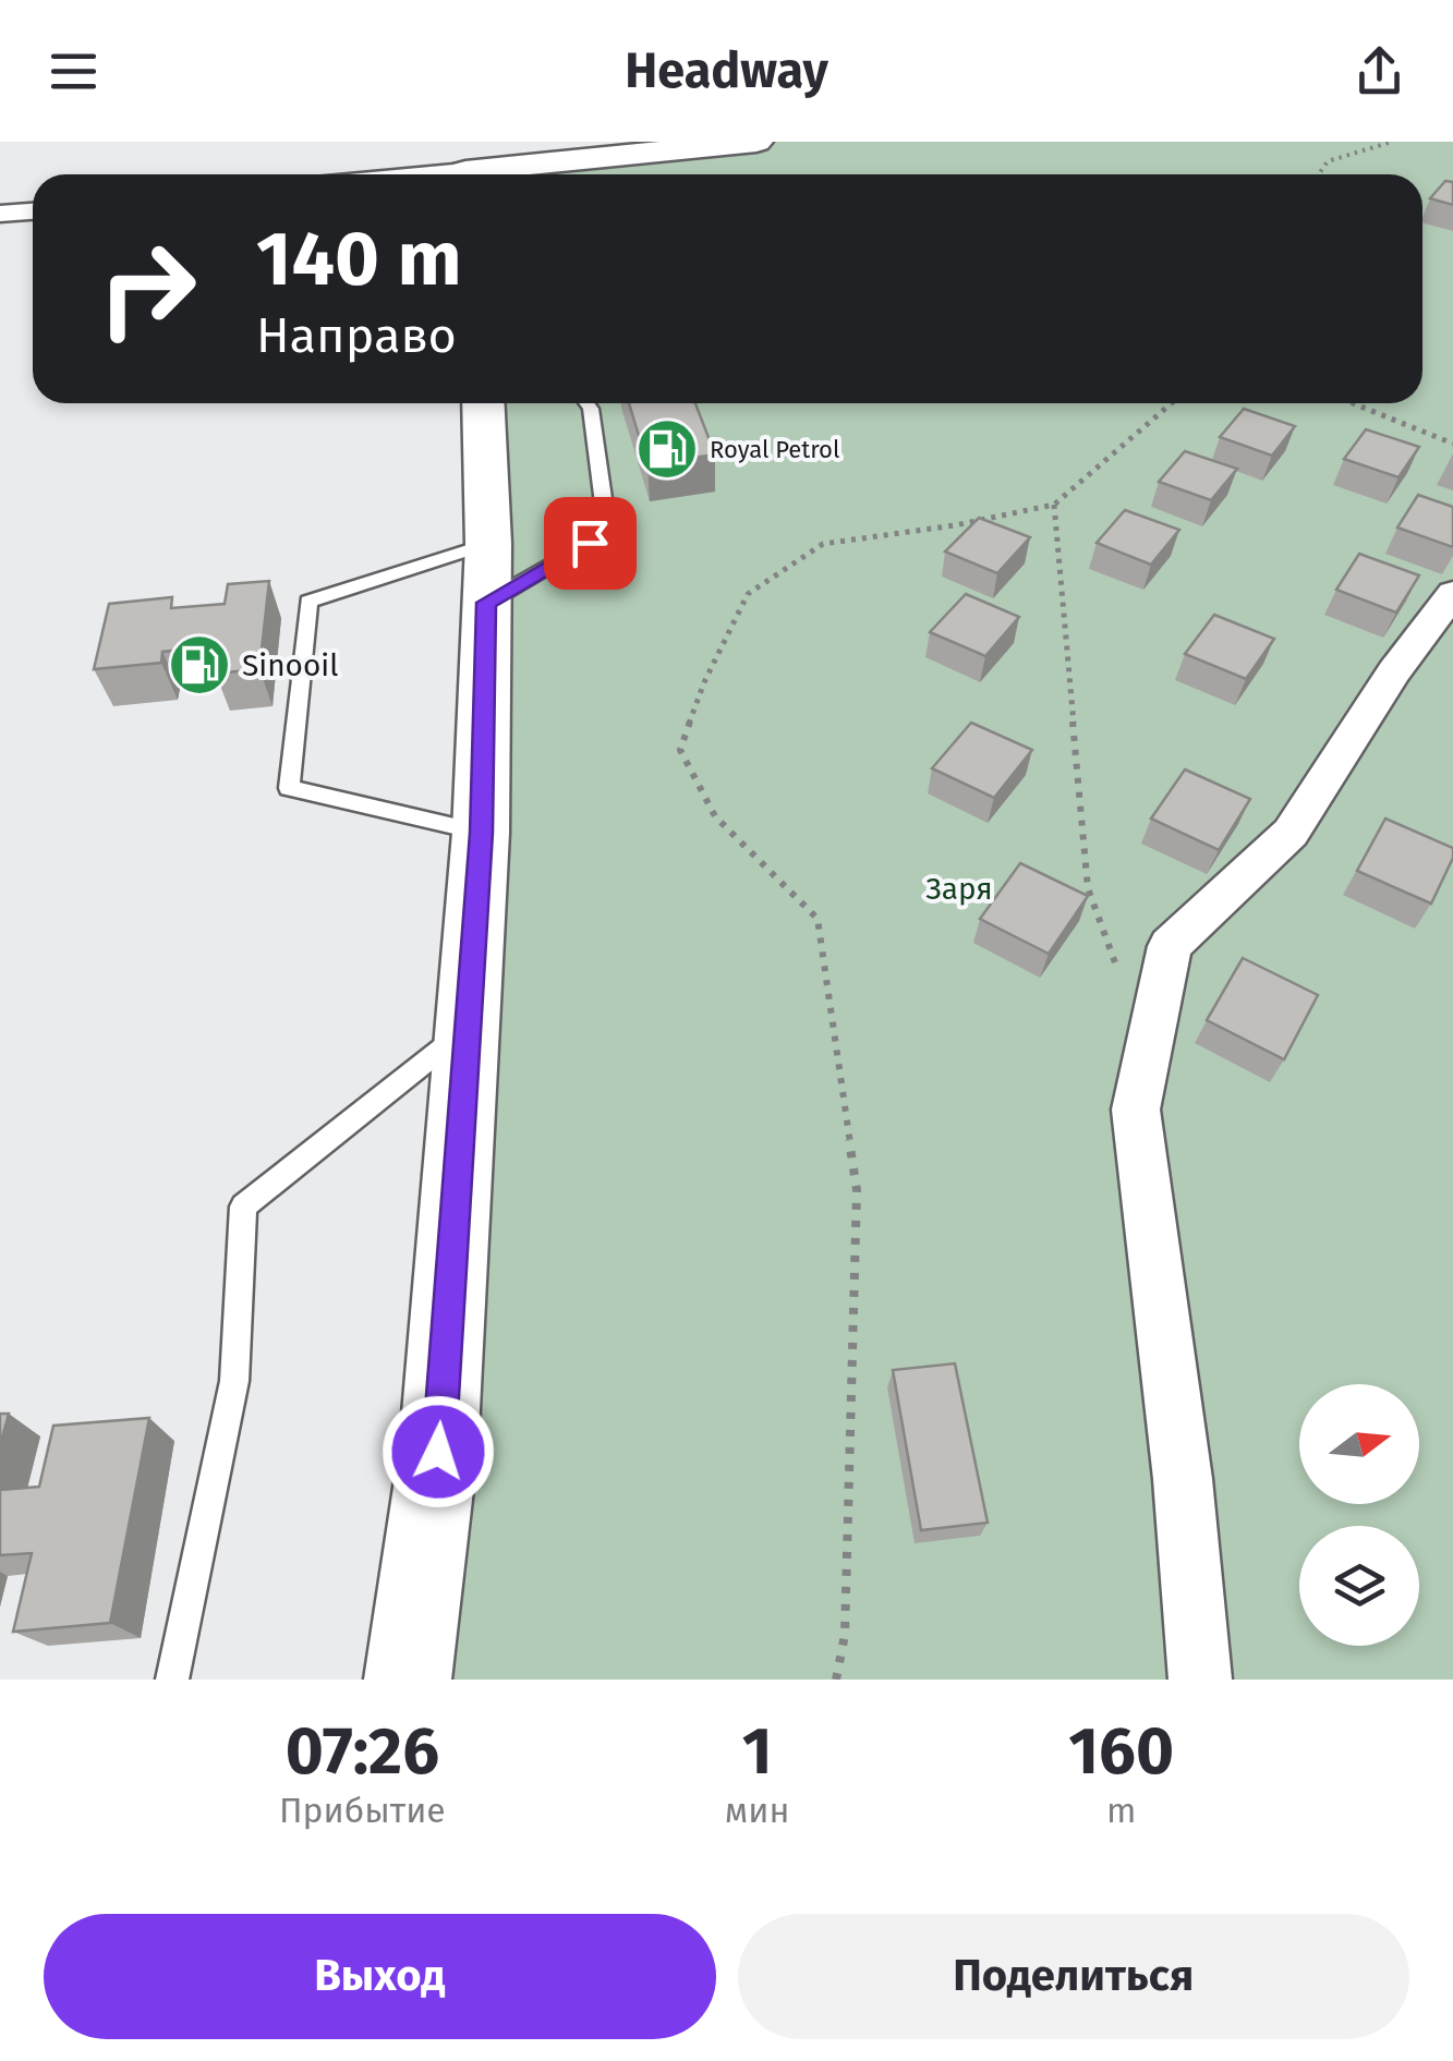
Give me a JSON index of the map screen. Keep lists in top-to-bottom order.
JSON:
{
  "parks": ["Заря"],
  "places": {
    "fuel station": ["Royal Petrol", "Sinooil"]
  },
  "north": "right",
  "page": {
    "header": "Headway",
    "turn": ["140 m", "Направо"],
    "eta": [
      "07:26",
      "Прибытие",
      "1",
      "мин",
      "160",
      "m"
    ],
    "buttons": ["Выход", "Поделиться"]
  }
}
